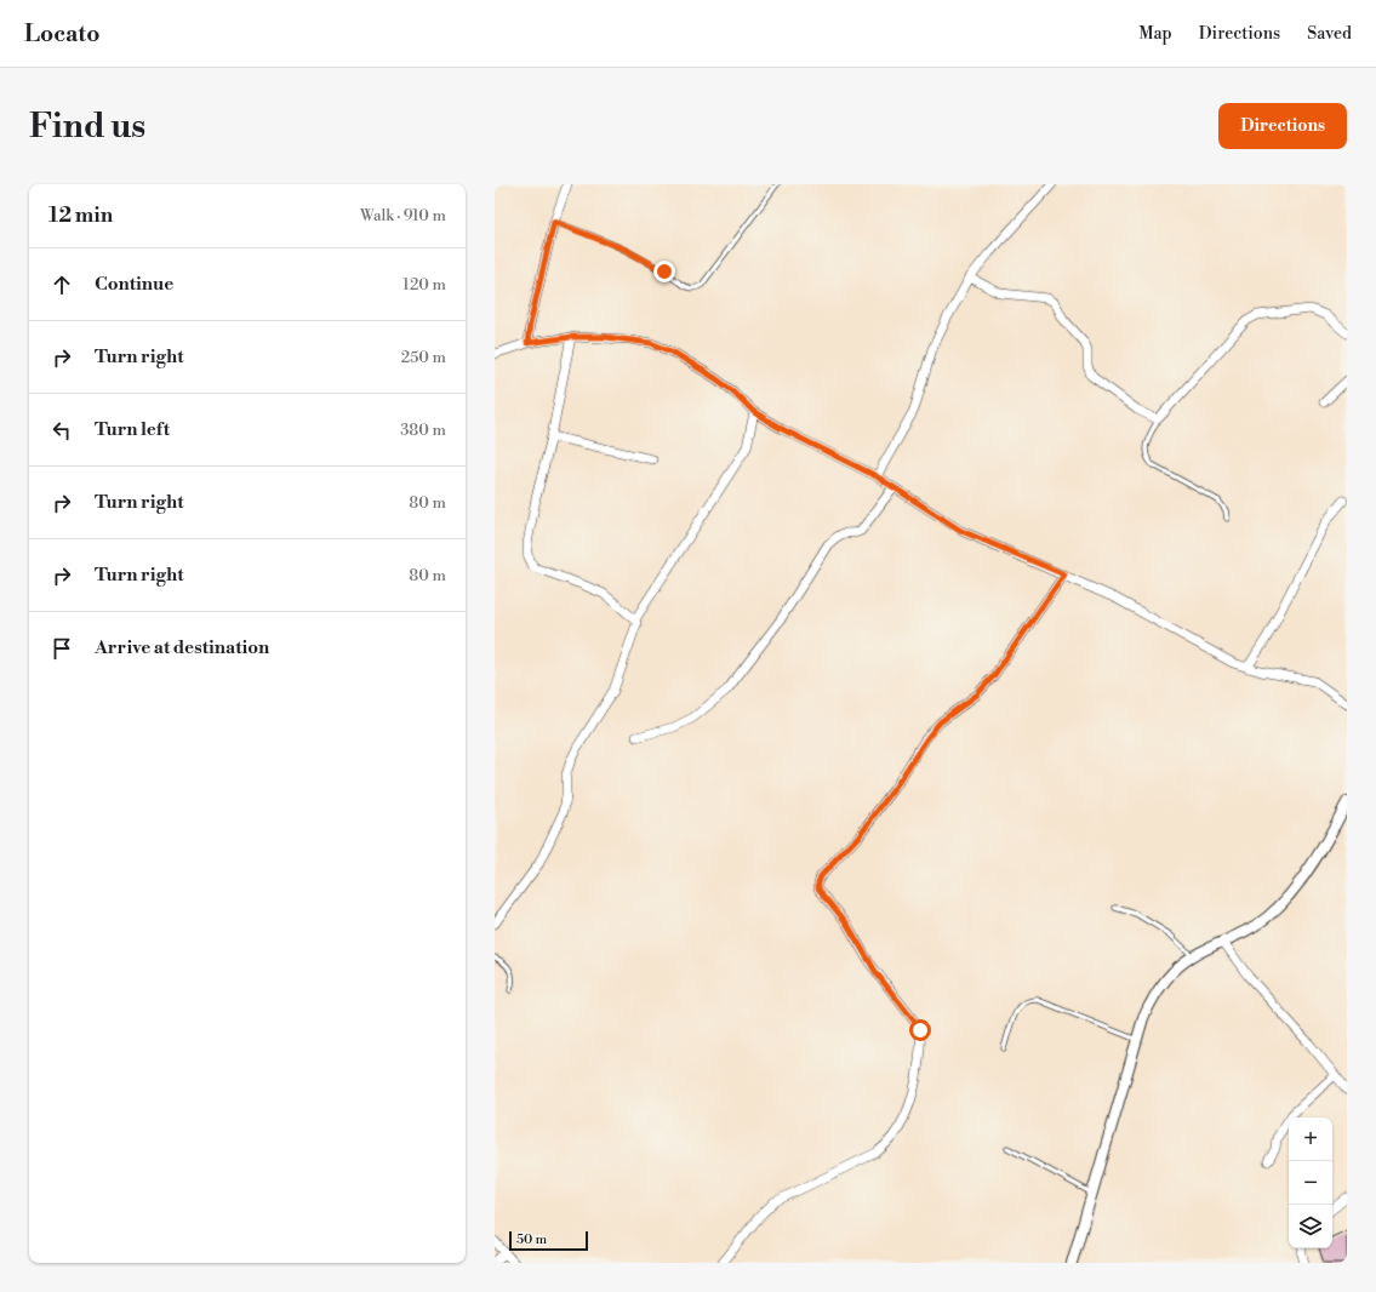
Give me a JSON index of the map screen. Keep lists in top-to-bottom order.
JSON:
{
  "scale_bar": "50 m",
  "page": {
    "header": "Locato",
    "nav": ["Map", "Directions", "Saved"],
    "buttons": "Directions",
    "title": "Find us",
    "heading": ["12 min", "Walk · 910 m"],
    "list": [
      ["Continue", "120 m"],
      ["Turn right", "250 m"],
      ["Turn left", "380 m"],
      ["Turn right", "80 m"],
      ["Turn right", "80 m"],
      "Arrive at destination"
    ],
    "map_buttons": ["+", "−"],
    "scale": "50 m"
  }
}
